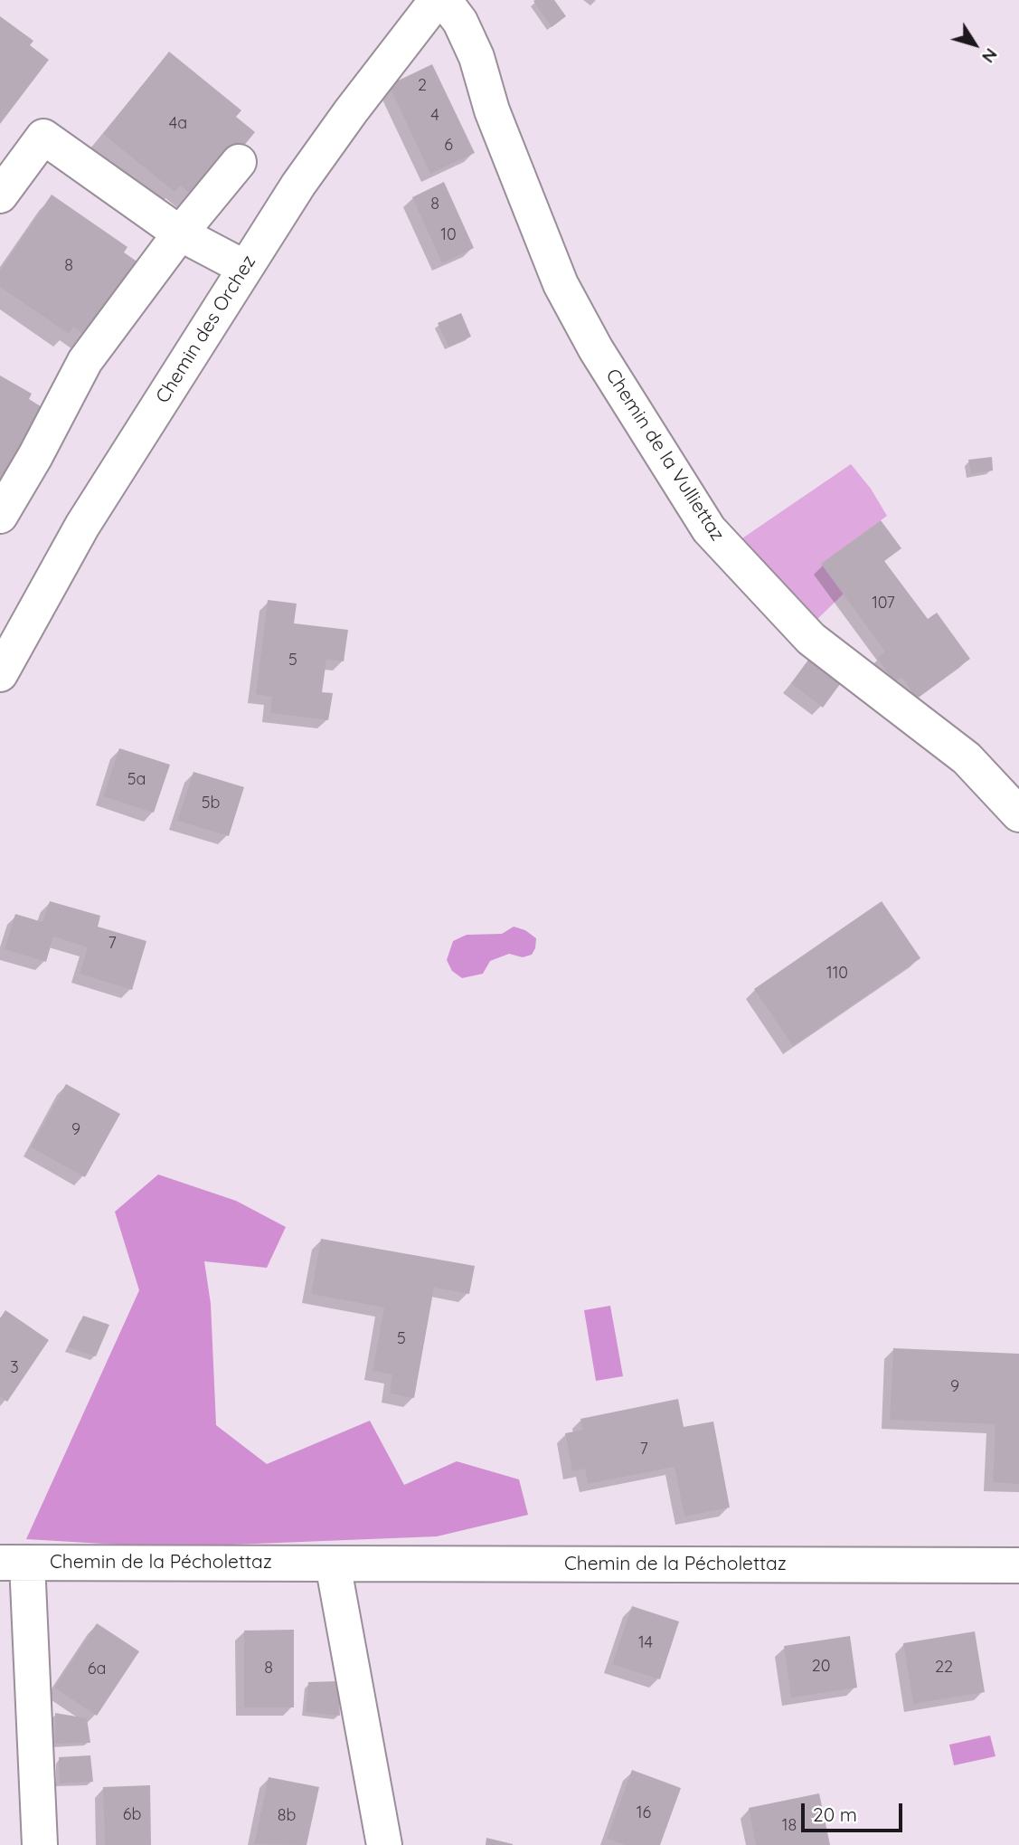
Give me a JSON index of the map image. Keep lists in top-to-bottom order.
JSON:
{
  "streets": {
    "street": ["Chemin des Orchez", "Chemin de la Vulliettaz", "Chemin de la Pécholettaz"]
  },
  "house_numbers": [
    "2",
    "4",
    "4a",
    "6",
    "8",
    "10",
    "8",
    "107",
    "5",
    "5a",
    "5b",
    "7",
    "110",
    "9",
    "5",
    "3",
    "9",
    "7",
    "14",
    "20",
    "22",
    "8",
    "6a",
    "16",
    "6b",
    "8b",
    "18"
  ],
  "scale_bar": "20 m",
  "north": "bottom right"
}
